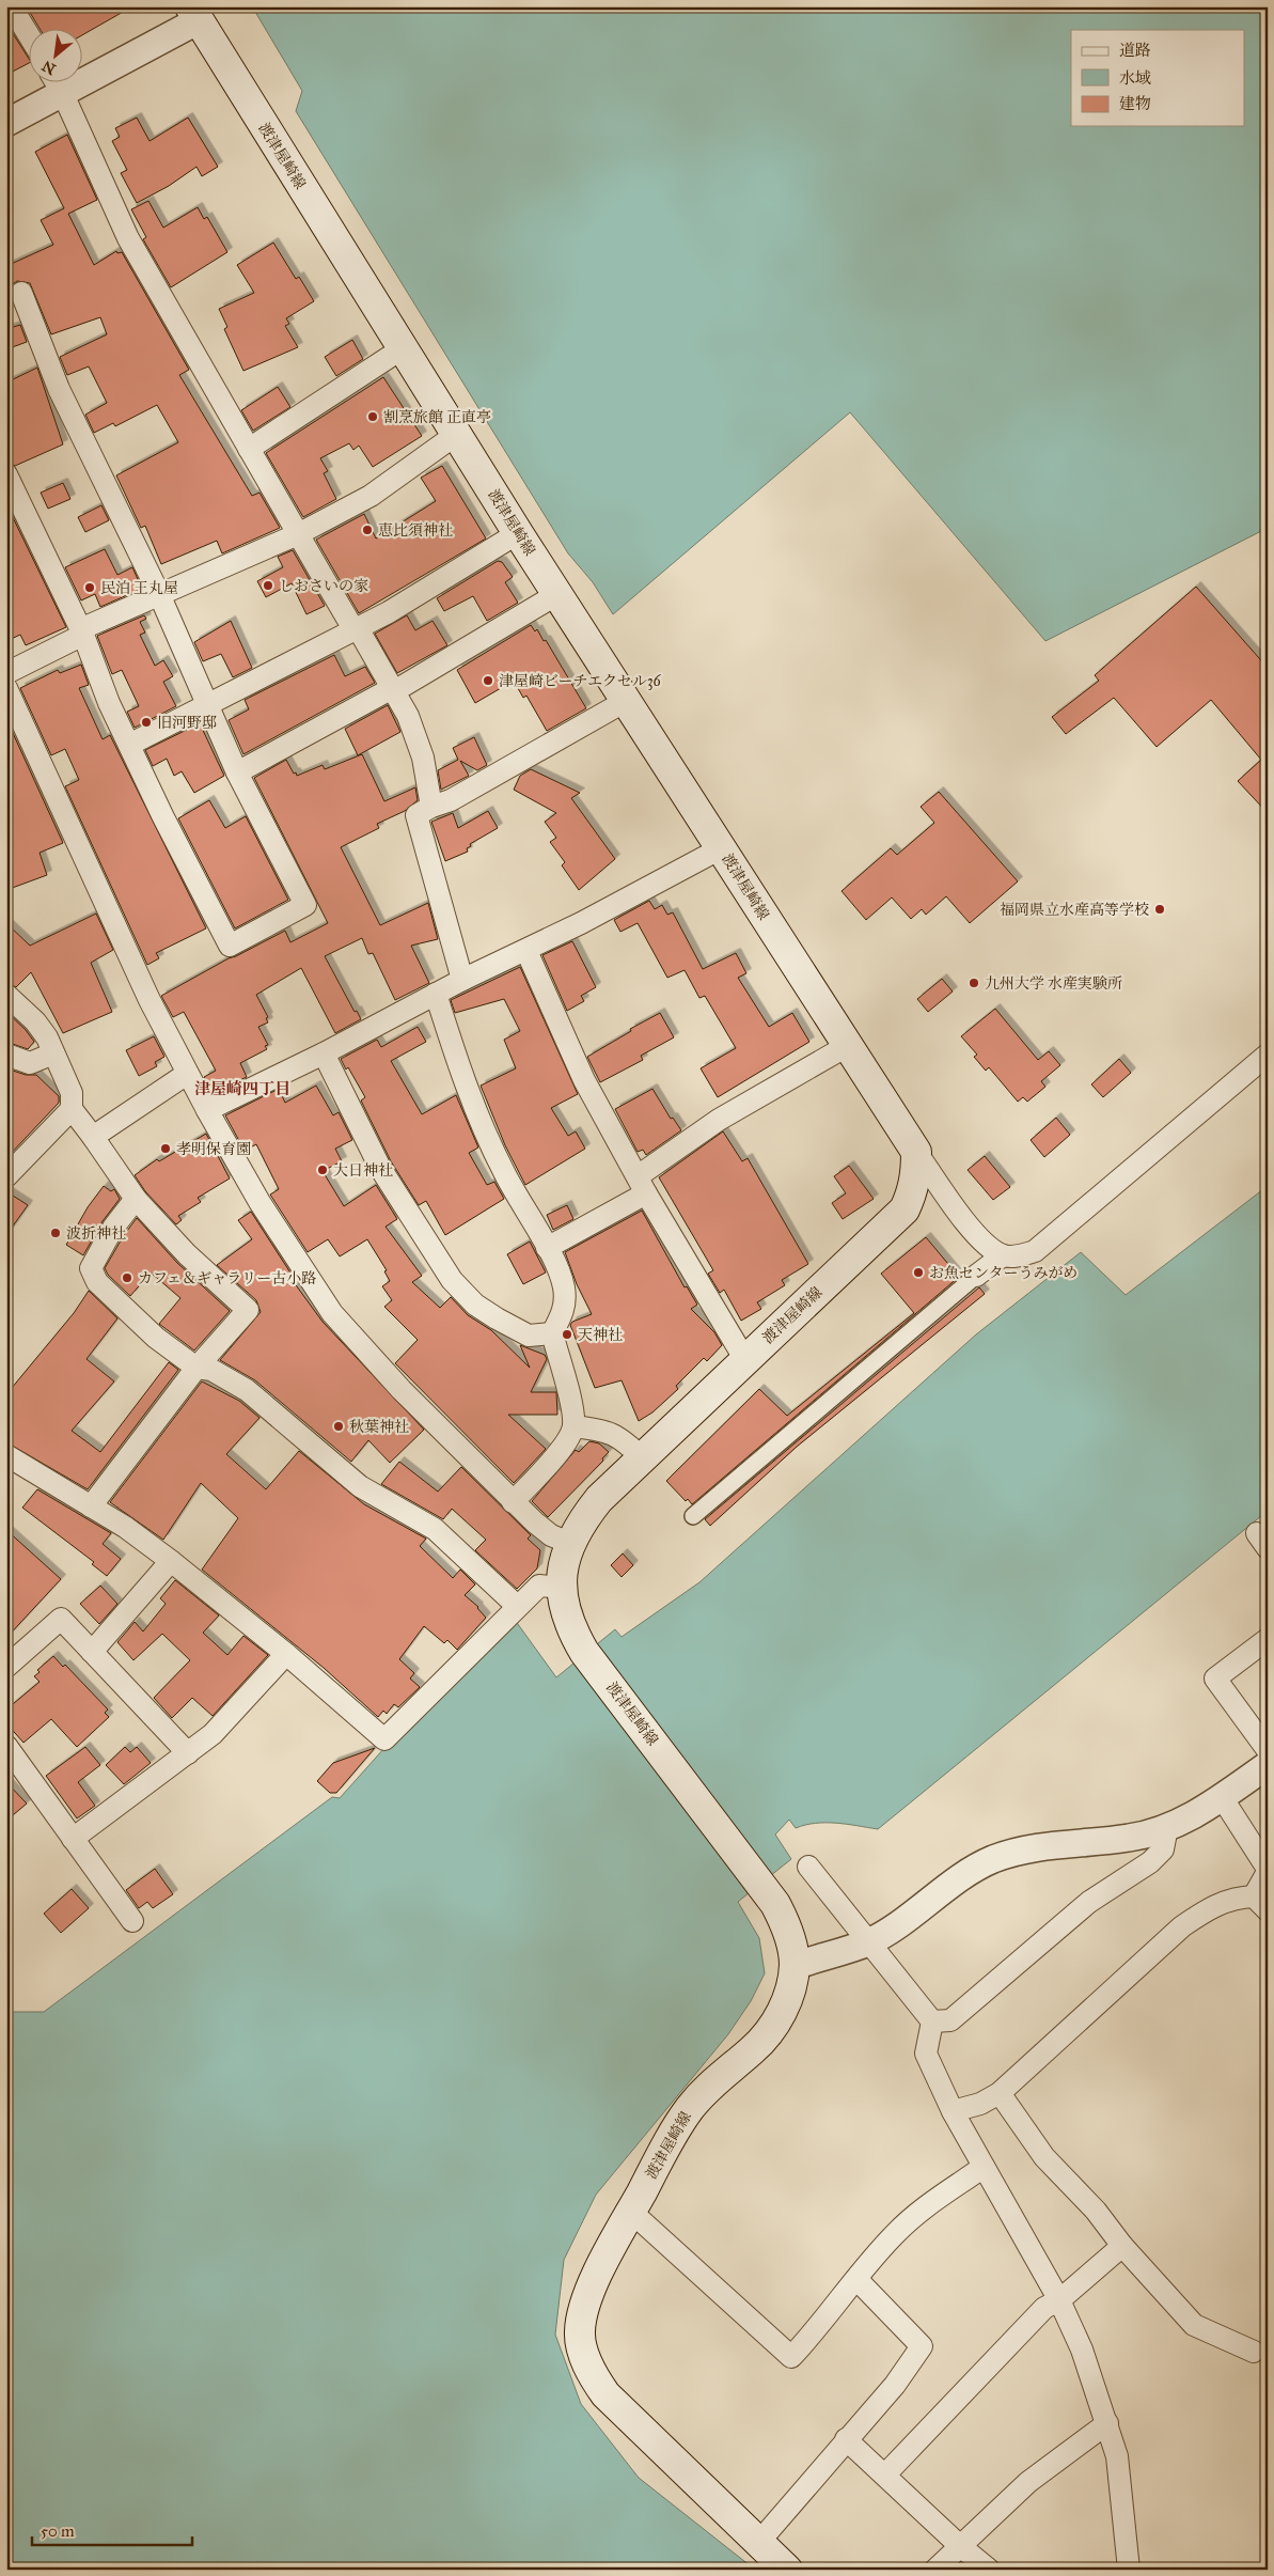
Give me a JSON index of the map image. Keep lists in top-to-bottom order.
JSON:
{
  "streets": {
    "main road": ["渡津屋崎線"]
  },
  "districts": ["津屋崎四丁目"],
  "places": [
    "割烹旅館 正直亭",
    "恵比須神社",
    "しおさいの家",
    "民泊 王丸屋",
    "津屋崎ビーチエクセル36",
    "旧河野邸",
    "福岡県立水産高等学校",
    "九州大学 水産実験所",
    "孝明保育園",
    "大日神社",
    "波折神社",
    "お魚センターうみがめ",
    "カフェ＆ギャラリー古小路",
    "天神社",
    "秋葉神社"
  ],
  "legend": ["道路", "水域", "建物"],
  "scale_bar": "50 m",
  "north": "bottom left"
}
